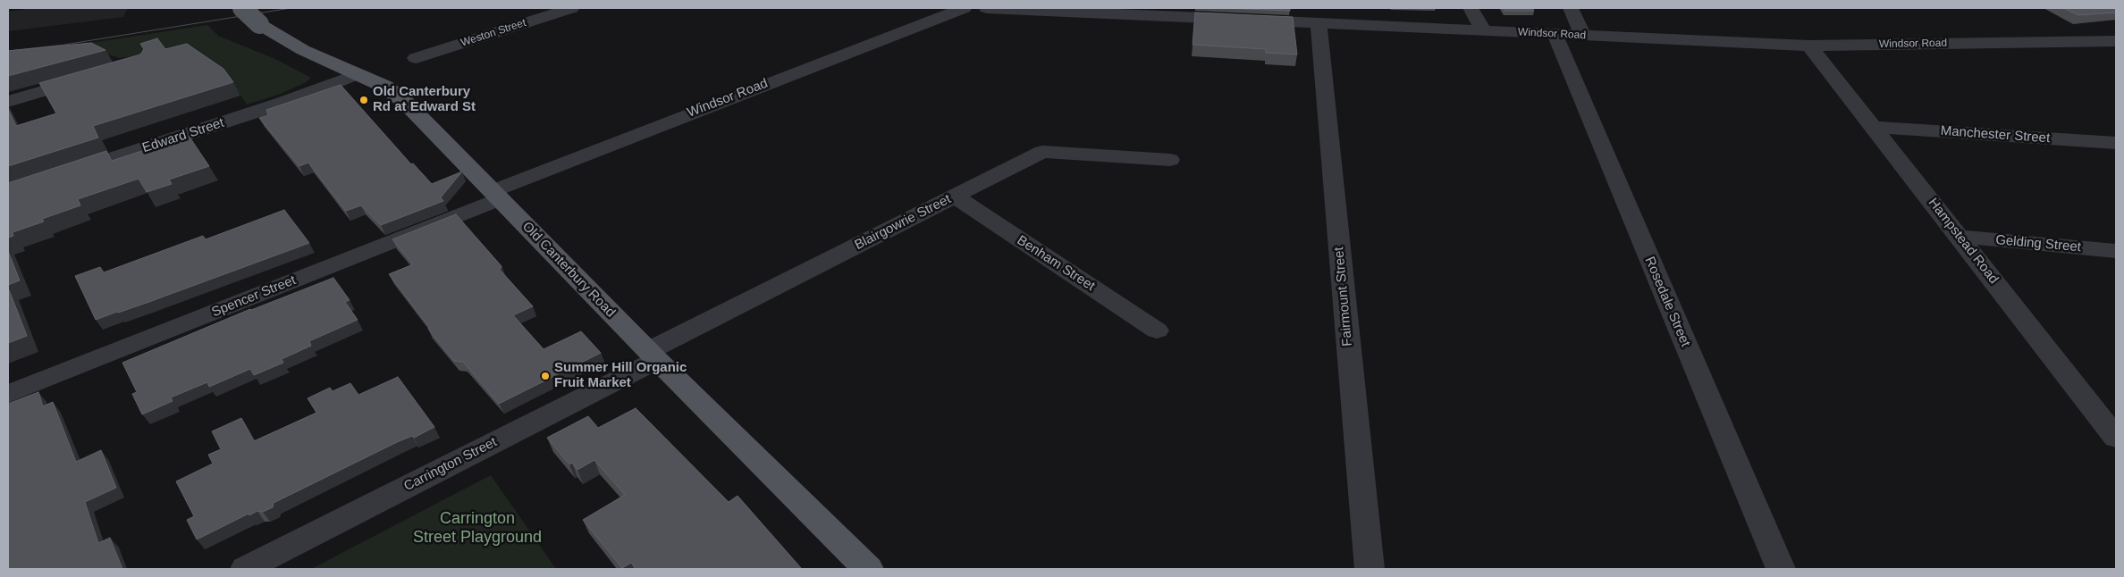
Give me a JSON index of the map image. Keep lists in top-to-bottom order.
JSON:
{
  "streets": {
    "main road": ["Old Canterbury Road"],
    "street": [
      "Weston Street",
      "Windsor Road",
      "Manchester Street",
      "Edward Street",
      "Blairgowrie Street",
      "Hampstead Road",
      "Gelding Street",
      "Benham Street",
      "Spencer Street",
      "Fairmount Street",
      "Rosedale Street",
      "Carrington Street"
    ]
  },
  "crossings": [
    ["Windsor Road", "Hampstead Road"],
    ["Windsor Road", "Old Canterbury Road"],
    ["Windsor Road", "Spencer Street"],
    ["Windsor Road", "Fairmount Street"],
    ["Windsor Road", "Rosedale Street"],
    ["Manchester Street", "Hampstead Road"],
    ["Edward Street", "Old Canterbury Road"],
    ["Blairgowrie Street", "Benham Street"],
    ["Blairgowrie Street", "Old Canterbury Road"],
    ["Blairgowrie Street", "Carrington Street"],
    ["Hampstead Road", "Gelding Street"],
    ["Old Canterbury Road", "Spencer Street"],
    ["Old Canterbury Road", "Carrington Street"]
  ],
  "parks": ["Carrington Street Playground"],
  "places": ["Old Canterbury Rd at Edward St", "Summer Hill Organic Fruit Market"]
}
